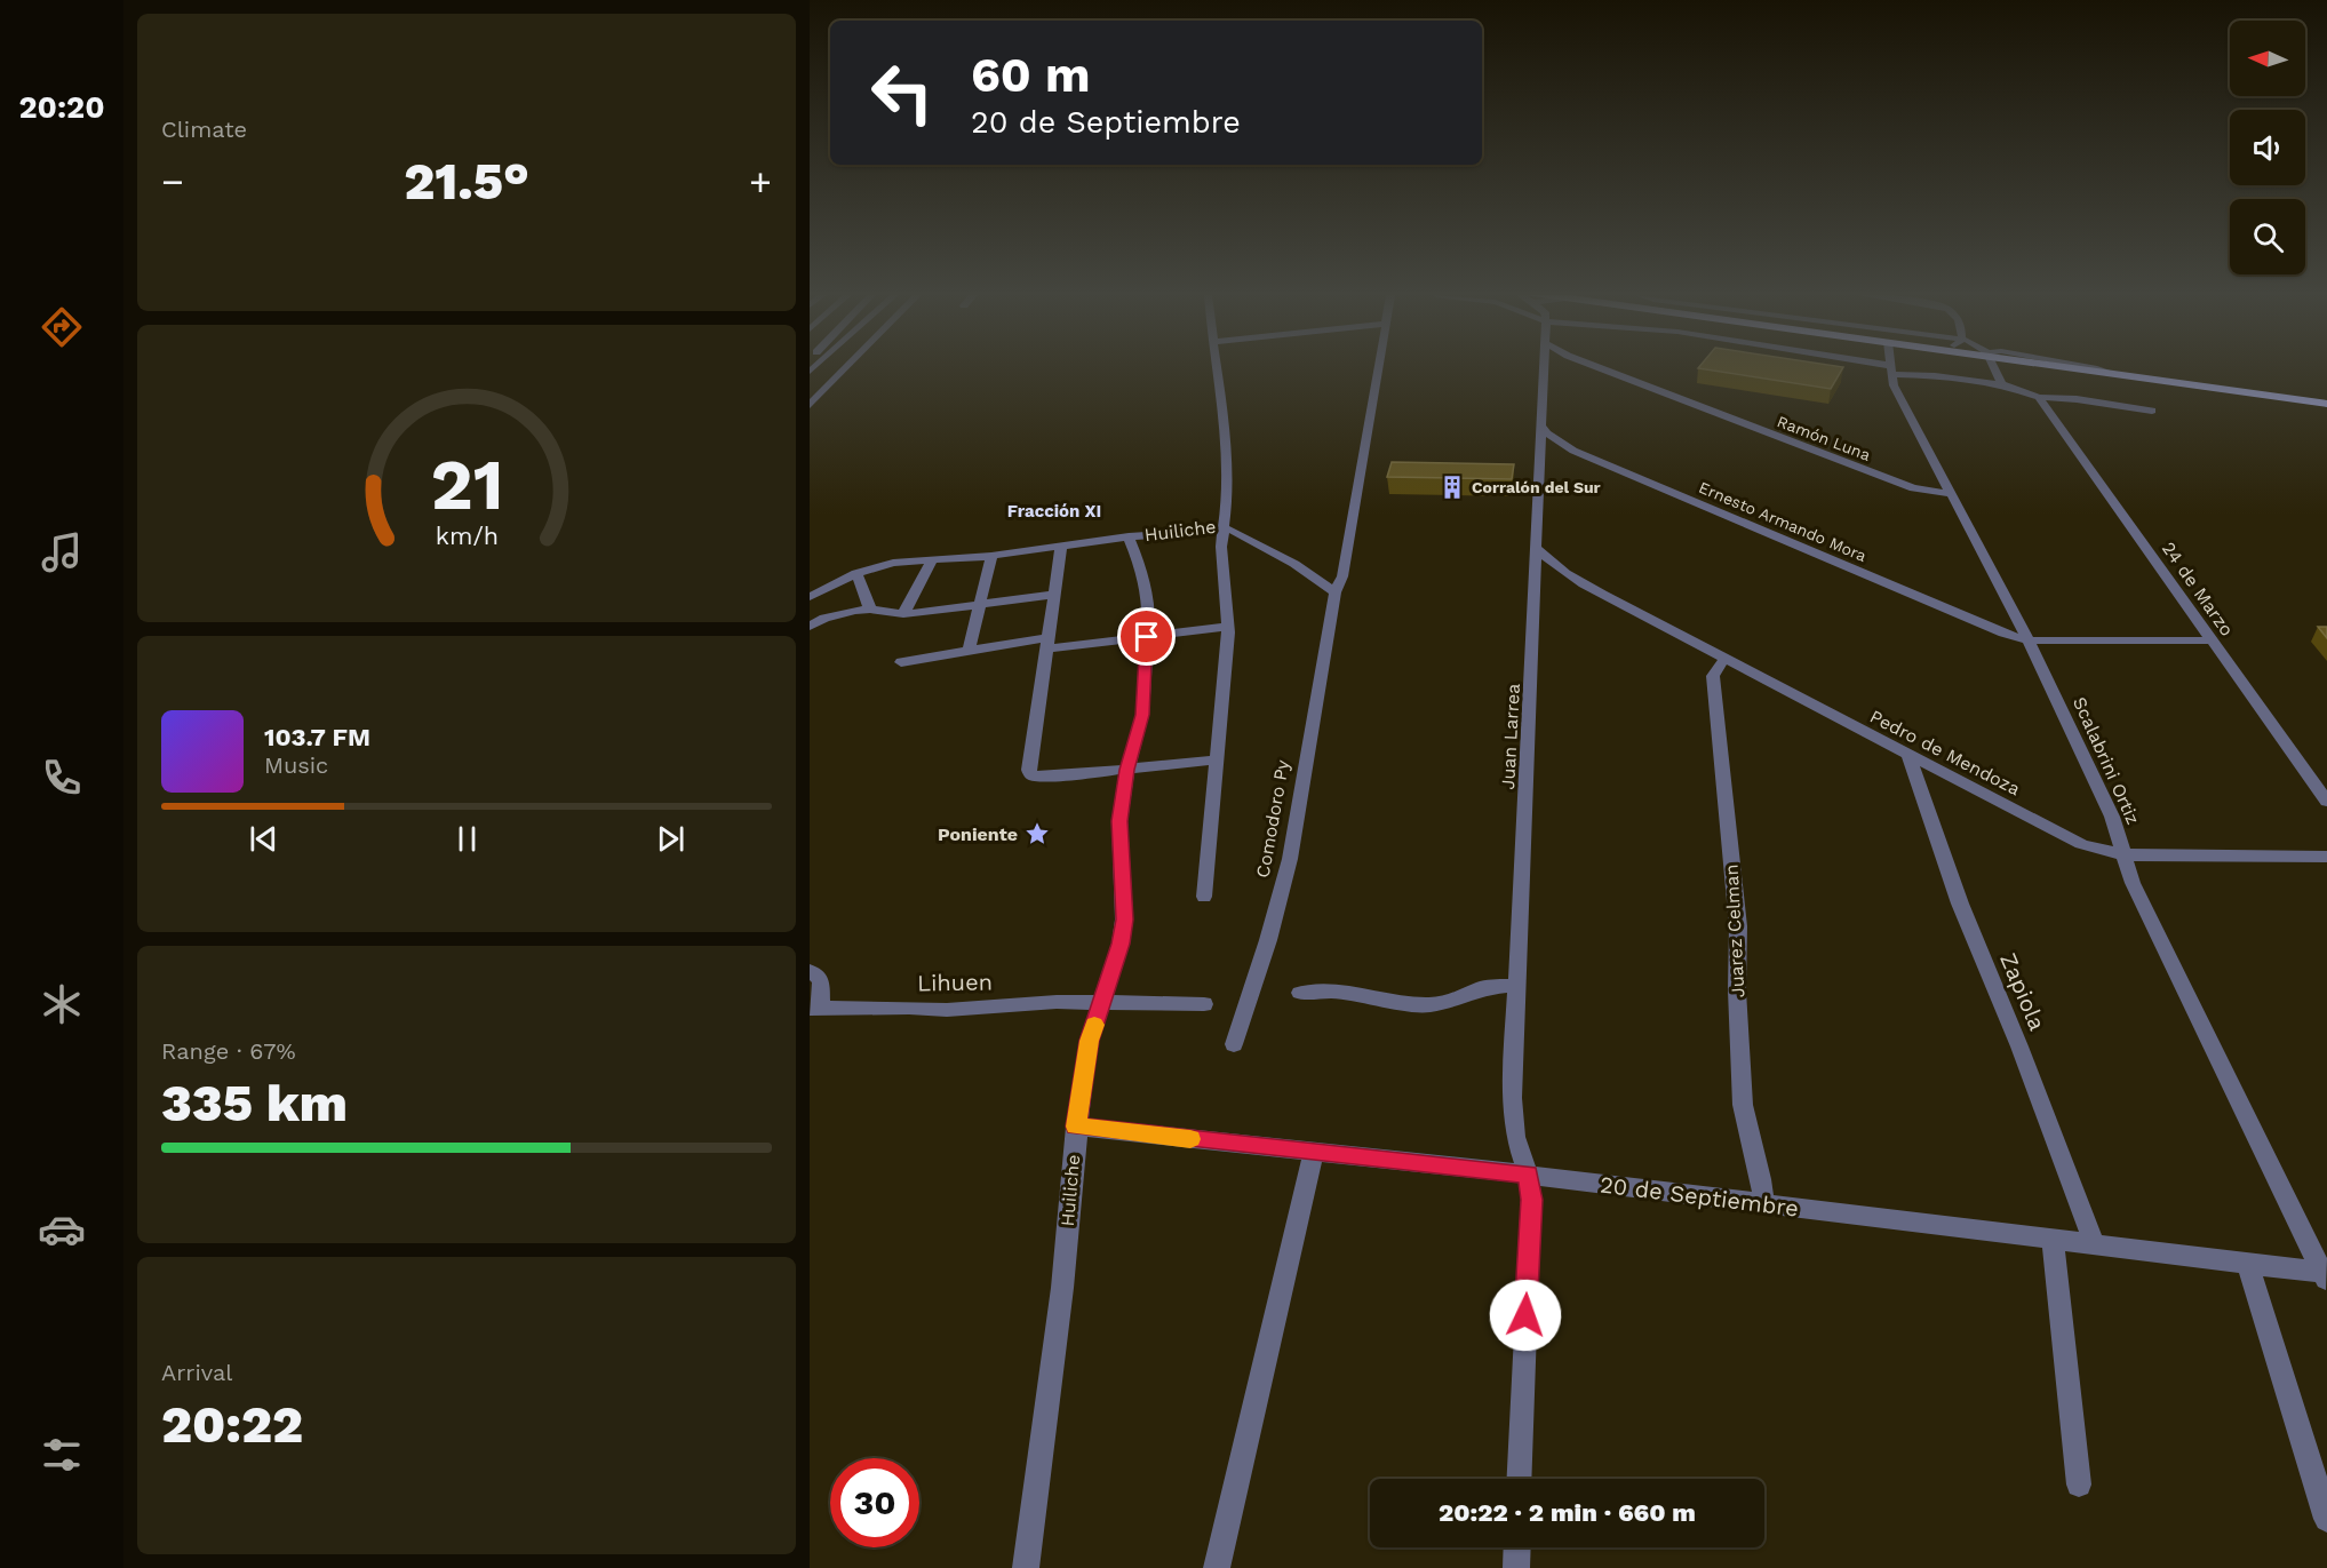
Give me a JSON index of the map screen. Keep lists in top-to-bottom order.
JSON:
{
  "streets": {
    "street": [
      "Ramón Luna",
      "Ernesto Armando Mora",
      "Huiliche",
      "24 de Marzo",
      "Juan Larrea",
      "Pedro de Mendoza",
      "Scalabrini Ortiz",
      "Comodoro Py",
      "Juarez Celman",
      "Lihuen",
      "Zapiola",
      "20 de Septiembre"
    ]
  },
  "crossings": [
    ["Ramón Luna", "Scalabrini Ortiz"],
    ["Ernesto Armando Mora", "24 de Marzo"],
    ["Ernesto Armando Mora", "Juan Larrea"],
    ["Ernesto Armando Mora", "Scalabrini Ortiz"],
    ["Huiliche", "Lihuen"],
    ["Huiliche", "20 de Septiembre"],
    ["Juan Larrea", "Pedro de Mendoza"],
    ["Juan Larrea", "20 de Septiembre"],
    ["Pedro de Mendoza", "Scalabrini Ortiz"],
    ["Pedro de Mendoza", "Juarez Celman"],
    ["Pedro de Mendoza", "Zapiola"],
    ["Scalabrini Ortiz", "20 de Septiembre"],
    ["Juarez Celman", "20 de Septiembre"],
    ["Zapiola", "20 de Septiembre"]
  ],
  "districts": ["Fracción XI"],
  "places": {
    "building": ["Corralón del Sur"],
    "place": ["Poniente"]
  },
  "north": "left",
  "page": {
    "tabs": "20:20",
    "tile": [
      "Climate",
      ["Range · 67%", "335 km"],
      ["Arrival", "20:22"]
    ],
    "turn": ["60 m", "20 de Septiembre"],
    "heat": ["−", "21.5°", "+"],
    "song": ["103.7 FM", "Music"],
    "limit": "30",
    "trip": "20:22 · 2 min · 660 m",
    "gauge": ["21", "km/h"]
  }
}
